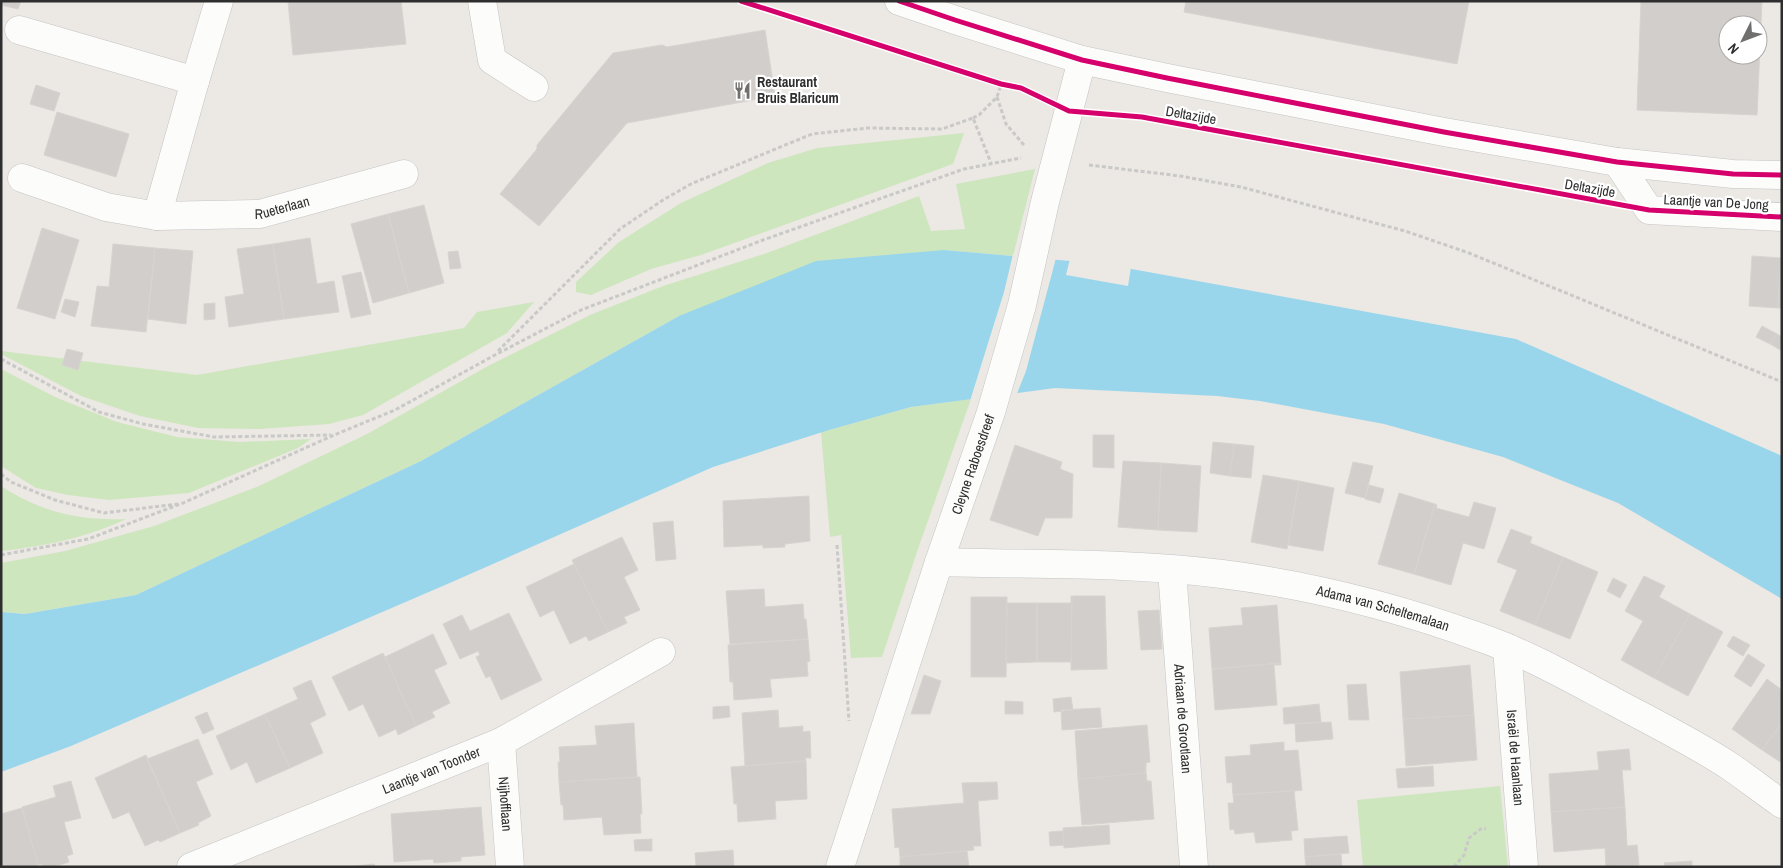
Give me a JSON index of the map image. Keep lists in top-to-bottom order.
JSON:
{
  "streets": {
    "street": [
      "Laantje van De Jong",
      "Rueterlaan",
      "Cleyne Raboesdreef",
      "Adama van Scheltemalaan",
      "Adriaan de Grootlaan",
      "Israël de Haanlaan",
      "Laantje van Toonder",
      "Nijhofflaan"
    ],
    "cycle path": ["Deltazijde"]
  },
  "crossings": [
    ["Cleyne Raboesdreef", "Adama van Scheltemalaan"],
    ["Adama van Scheltemalaan", "Adriaan de Grootlaan"],
    ["Adama van Scheltemalaan", "Israël de Haanlaan"],
    ["Laantje van Toonder", "Nijhofflaan"]
  ],
  "places": {
    "restaurant": ["Restaurant Bruis Blaricum"]
  },
  "north": "bottom left"
}
